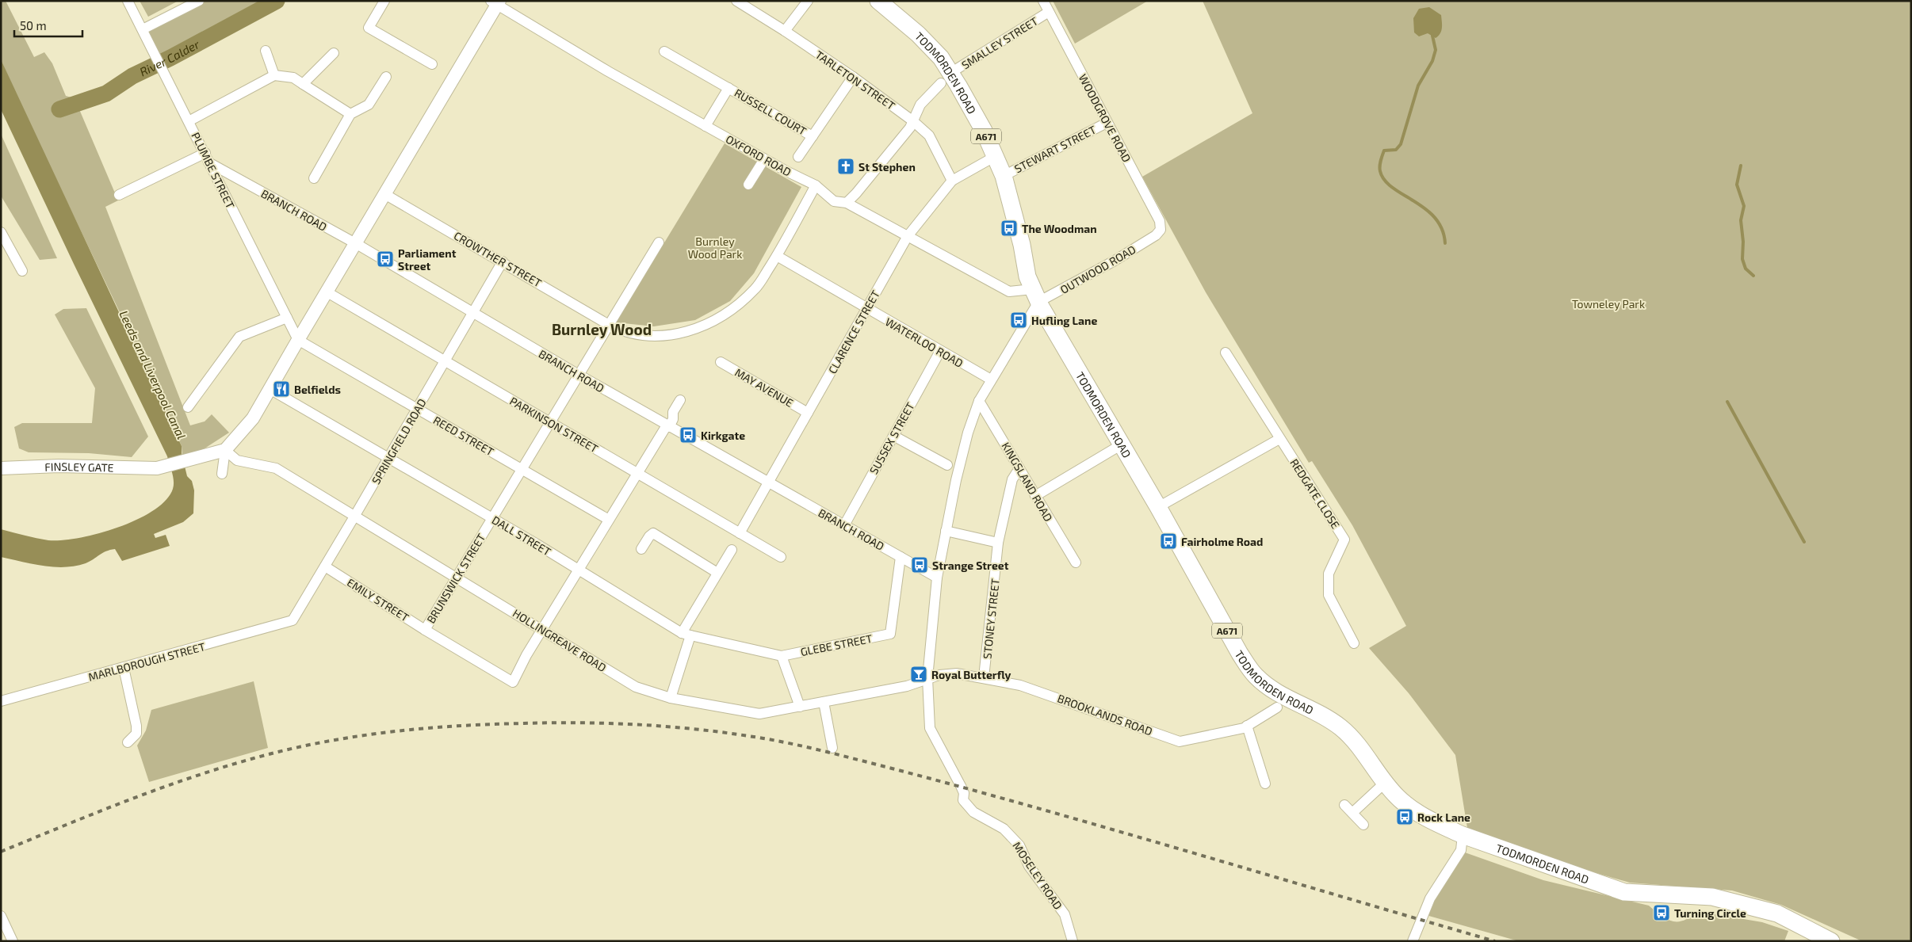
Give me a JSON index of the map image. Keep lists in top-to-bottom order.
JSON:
{
  "streets": {
    "highway": ["TODMORDEN ROAD", "A671"],
    "street": [
      "SMALLEY STREET",
      "TARLETON STREET",
      "RUSSELL COURT",
      "WOODGROVE ROAD",
      "STEWART STREET",
      "OXFORD ROAD",
      "PLUMBE STREET",
      "BRANCH ROAD",
      "CROWTHER STREET",
      "OUTWOOD ROAD",
      "CLARENCE STREET",
      "WATERLOO ROAD",
      "MAY AVENUE",
      "PARKINSON STREET",
      "REED STREET",
      "SUSSEX STREET",
      "SPRINGFIELD ROAD",
      "FINSLEY GATE",
      "KINGSLAND ROAD",
      "REDGATE CLOSE",
      "DALL STREET",
      "BRUNSWICK STREET",
      "EMILY STREET",
      "STONEY STREET",
      "HOLLINGREAVE ROAD",
      "GLEBE STREET",
      "MARLBOROUGH STREET",
      "BROOKLANDS ROAD",
      "MOSELEY ROAD"
    ]
  },
  "crossings": [
    ["SMALLEY STREET", "TODMORDEN ROAD"],
    ["SMALLEY STREET", "TARLETON STREET"],
    ["SMALLEY STREET", "WOODGROVE ROAD"],
    ["SMALLEY STREET", "OXFORD ROAD"],
    ["TODMORDEN ROAD", "STEWART STREET"],
    ["TODMORDEN ROAD", "OXFORD ROAD"],
    ["TODMORDEN ROAD", "OUTWOOD ROAD"],
    ["TODMORDEN ROAD", "CLARENCE STREET"],
    ["TARLETON STREET", "CLARENCE STREET"],
    ["RUSSELL COURT", "OXFORD ROAD"],
    ["WOODGROVE ROAD", "STEWART STREET"],
    ["WOODGROVE ROAD", "OUTWOOD ROAD"],
    ["OXFORD ROAD", "CROWTHER STREET"],
    ["OXFORD ROAD", "OUTWOOD ROAD"],
    ["OXFORD ROAD", "CLARENCE STREET"],
    ["PLUMBE STREET", "BRANCH ROAD"],
    ["PLUMBE STREET", "REED STREET"],
    ["BRANCH ROAD", "CLARENCE STREET"],
    ["BRANCH ROAD", "SUSSEX STREET"],
    ["BRANCH ROAD", "SPRINGFIELD ROAD"],
    ["BRANCH ROAD", "BRUNSWICK STREET"],
    ["BRANCH ROAD", "GLEBE STREET"],
    ["CROWTHER STREET", "WATERLOO ROAD"],
    ["CROWTHER STREET", "SPRINGFIELD ROAD"],
    ["CROWTHER STREET", "BRUNSWICK STREET"],
    ["CLARENCE STREET", "WATERLOO ROAD"],
    ["CLARENCE STREET", "MAY AVENUE"],
    ["CLARENCE STREET", "PARKINSON STREET"],
    ["WATERLOO ROAD", "SUSSEX STREET"],
    ["PARKINSON STREET", "SPRINGFIELD ROAD"],
    ["PARKINSON STREET", "BRUNSWICK STREET"],
    ["REED STREET", "SPRINGFIELD ROAD"],
    ["REED STREET", "BRUNSWICK STREET"],
    ["SPRINGFIELD ROAD", "DALL STREET"],
    ["SPRINGFIELD ROAD", "EMILY STREET"],
    ["SPRINGFIELD ROAD", "HOLLINGREAVE ROAD"],
    ["SPRINGFIELD ROAD", "MARLBOROUGH STREET"],
    ["FINSLEY GATE", "HOLLINGREAVE ROAD"],
    ["KINGSLAND ROAD", "STONEY STREET"],
    ["DALL STREET", "BRUNSWICK STREET"],
    ["DALL STREET", "GLEBE STREET"],
    ["BRUNSWICK STREET", "EMILY STREET"],
    ["BRUNSWICK STREET", "HOLLINGREAVE ROAD"],
    ["EMILY STREET", "HOLLINGREAVE ROAD"],
    ["STONEY STREET", "BROOKLANDS ROAD"],
    ["HOLLINGREAVE ROAD", "BROOKLANDS ROAD"],
    ["HOLLINGREAVE ROAD", "MOSELEY ROAD"],
    ["BROOKLANDS ROAD", "MOSELEY ROAD"]
  ],
  "districts": ["Burnley Wood"],
  "water": ["River Calder", "Leeds and Liverpool Canal"],
  "parks": ["Burnley Wood Park", "Towneley Park"],
  "places": {
    "church": ["St Stephen"],
    "bus stop": [
      "The Woodman",
      "Parliament Street",
      "Hufling Lane",
      "Kirkgate",
      "Fairholme Road",
      "Strange Street",
      "Rock Lane",
      "Turning Circle"
    ],
    "restaurant": ["Belfields"],
    "bar": ["Royal Butterfly"]
  },
  "scale_bar": "50 m"
}
